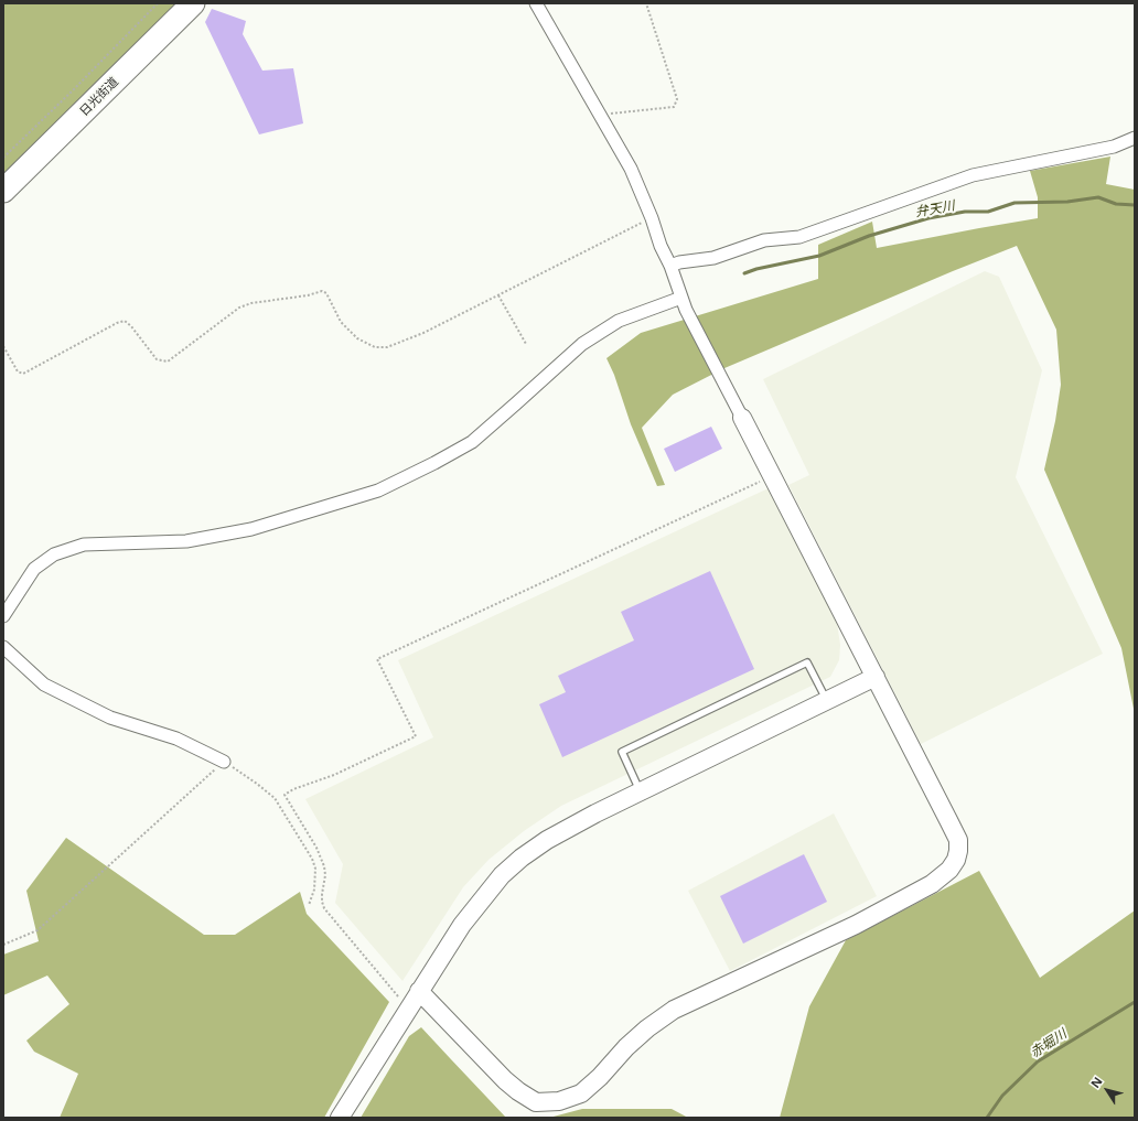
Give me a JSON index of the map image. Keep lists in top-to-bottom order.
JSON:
{
  "streets": {
    "highway": ["日光街道"]
  },
  "water": ["弁天川", "赤堀川"],
  "north": "top left"
}
